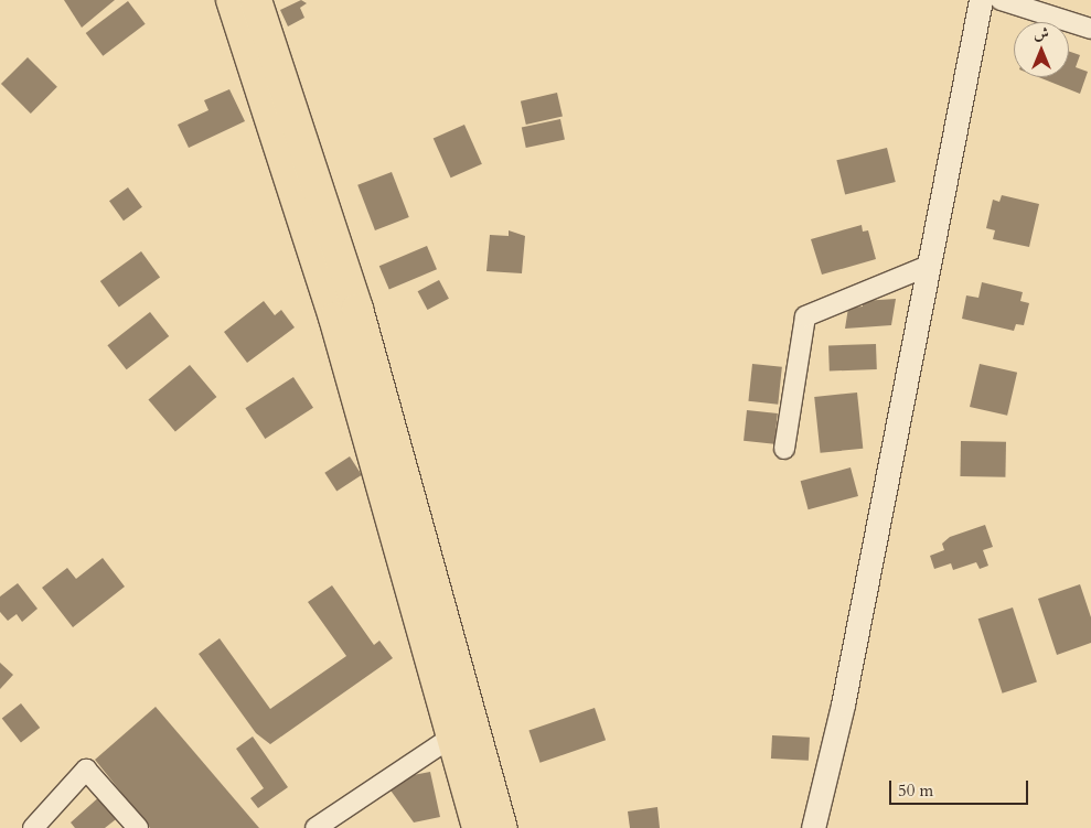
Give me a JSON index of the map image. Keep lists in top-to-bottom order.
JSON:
{
  "scale_bar": "50 m",
  "north": "top"
}
